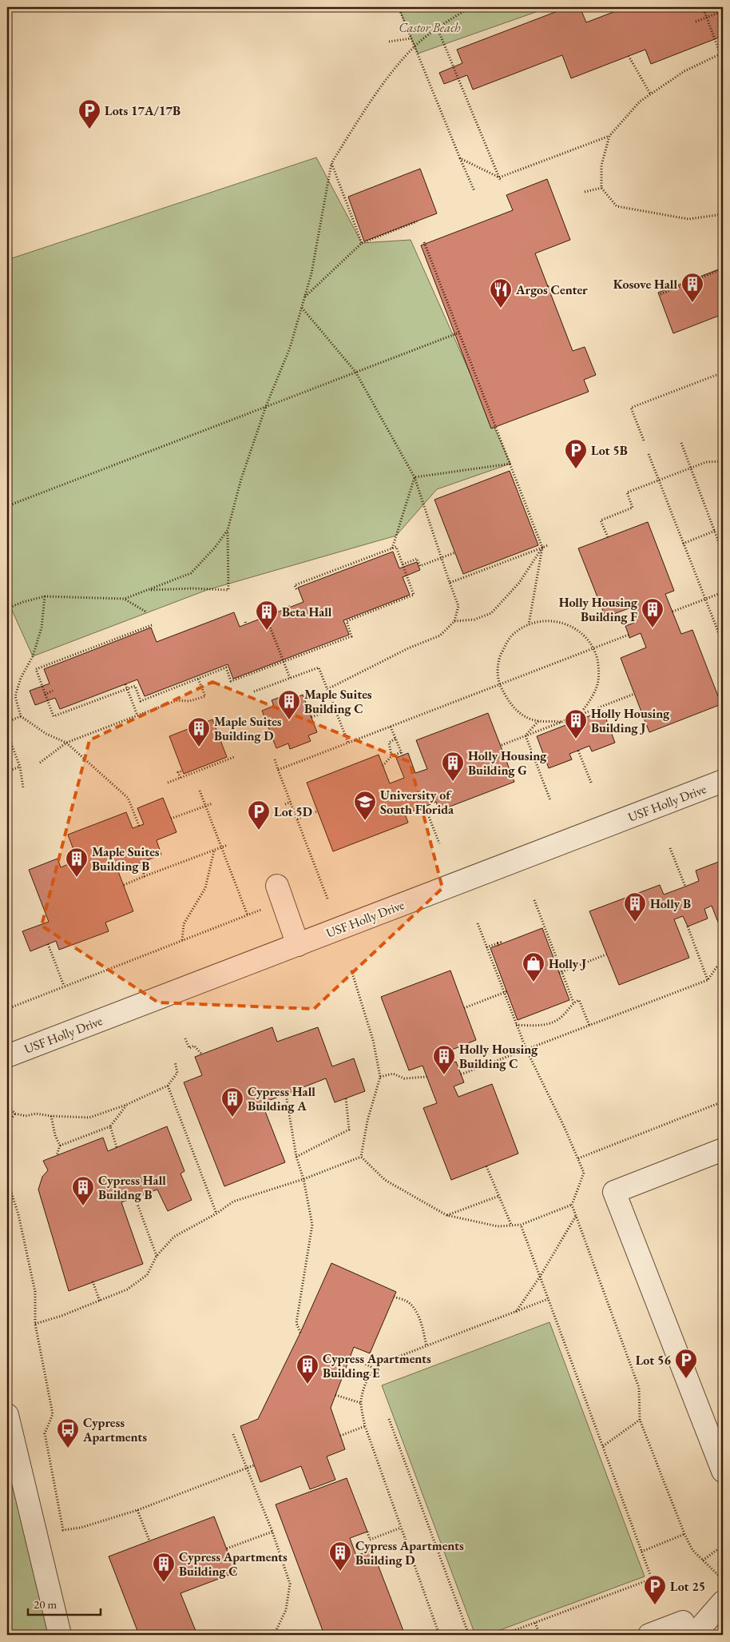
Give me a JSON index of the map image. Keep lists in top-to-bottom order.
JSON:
{
  "streets": {
    "street": ["USF Holly Drive"]
  },
  "parks": ["Castor Beach"],
  "places": {
    "parking": [
      "Lots 17A/17B",
      "Lot 5B",
      "Lot 5D",
      "Lot 56",
      "Lot 25"
    ],
    "building": [
      "Kosove Hall",
      "Holly Housing Building F",
      "Beta Hall",
      "Maple Suites Building C",
      "Holly Housing Building J",
      "Maple Suites Building D",
      "Holly Housing Building G",
      "Maple Suites Building B",
      "Holly B",
      "Holly Housing Building C",
      "Cypress Hall Building A",
      "Cypress Hall Buildng B",
      "Cypress Apartments Building E",
      "Cypress Apartments Building D",
      "Cypress Apartments Building C"
    ],
    "restaurant": ["Argos Center"],
    "school or university": ["University of South Florida"],
    "shop": ["Holly J"],
    "bus stop": ["Cypress Apartments"]
  },
  "scale_bar": "20 m"
}
